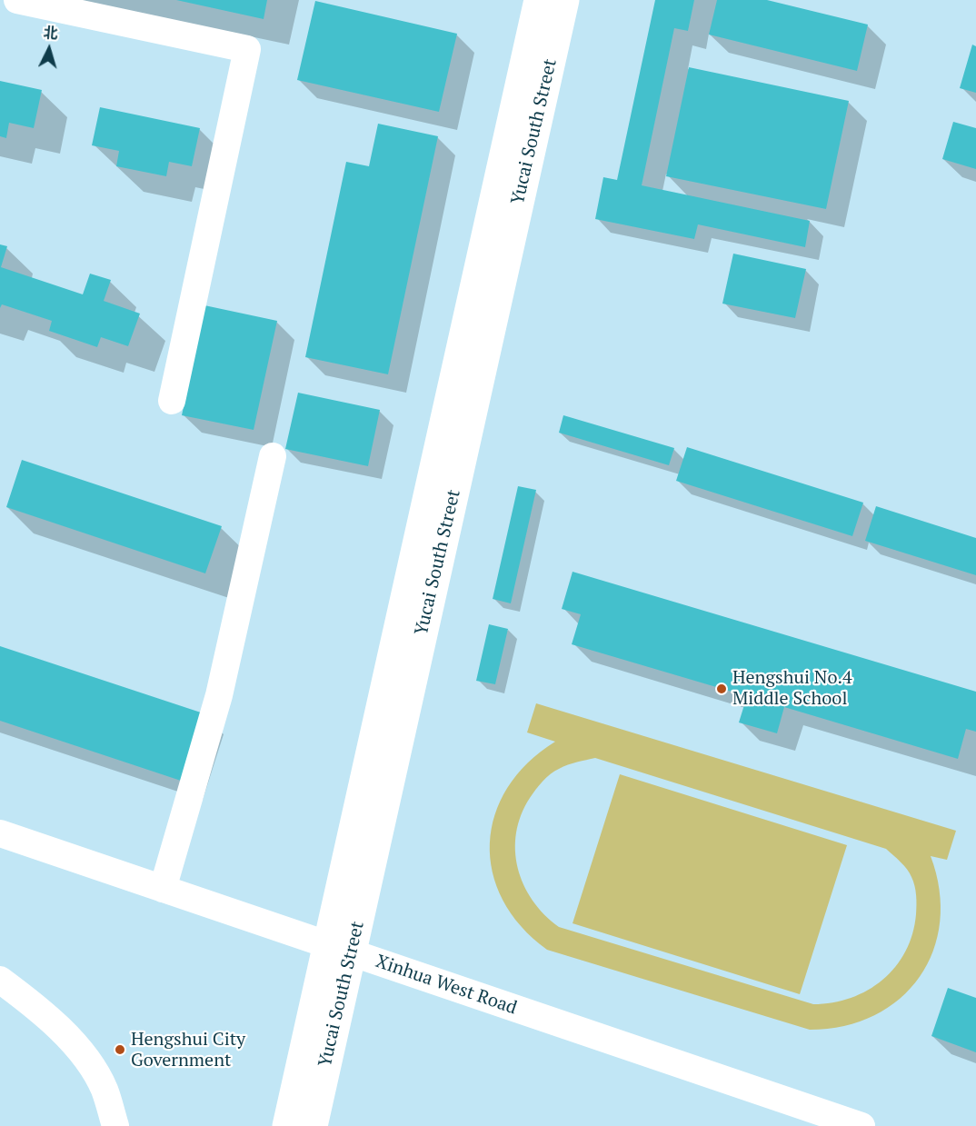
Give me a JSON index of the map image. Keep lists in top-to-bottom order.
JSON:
{
  "streets": {
    "main road": ["Yucai South Street"],
    "street": ["Xinhua West Road"]
  },
  "crossings": [
    ["Yucai South Street", "Xinhua West Road"]
  ],
  "places": ["Hengshui No.4 Middle School", "Hengshui City Government"],
  "north": "top"
}
